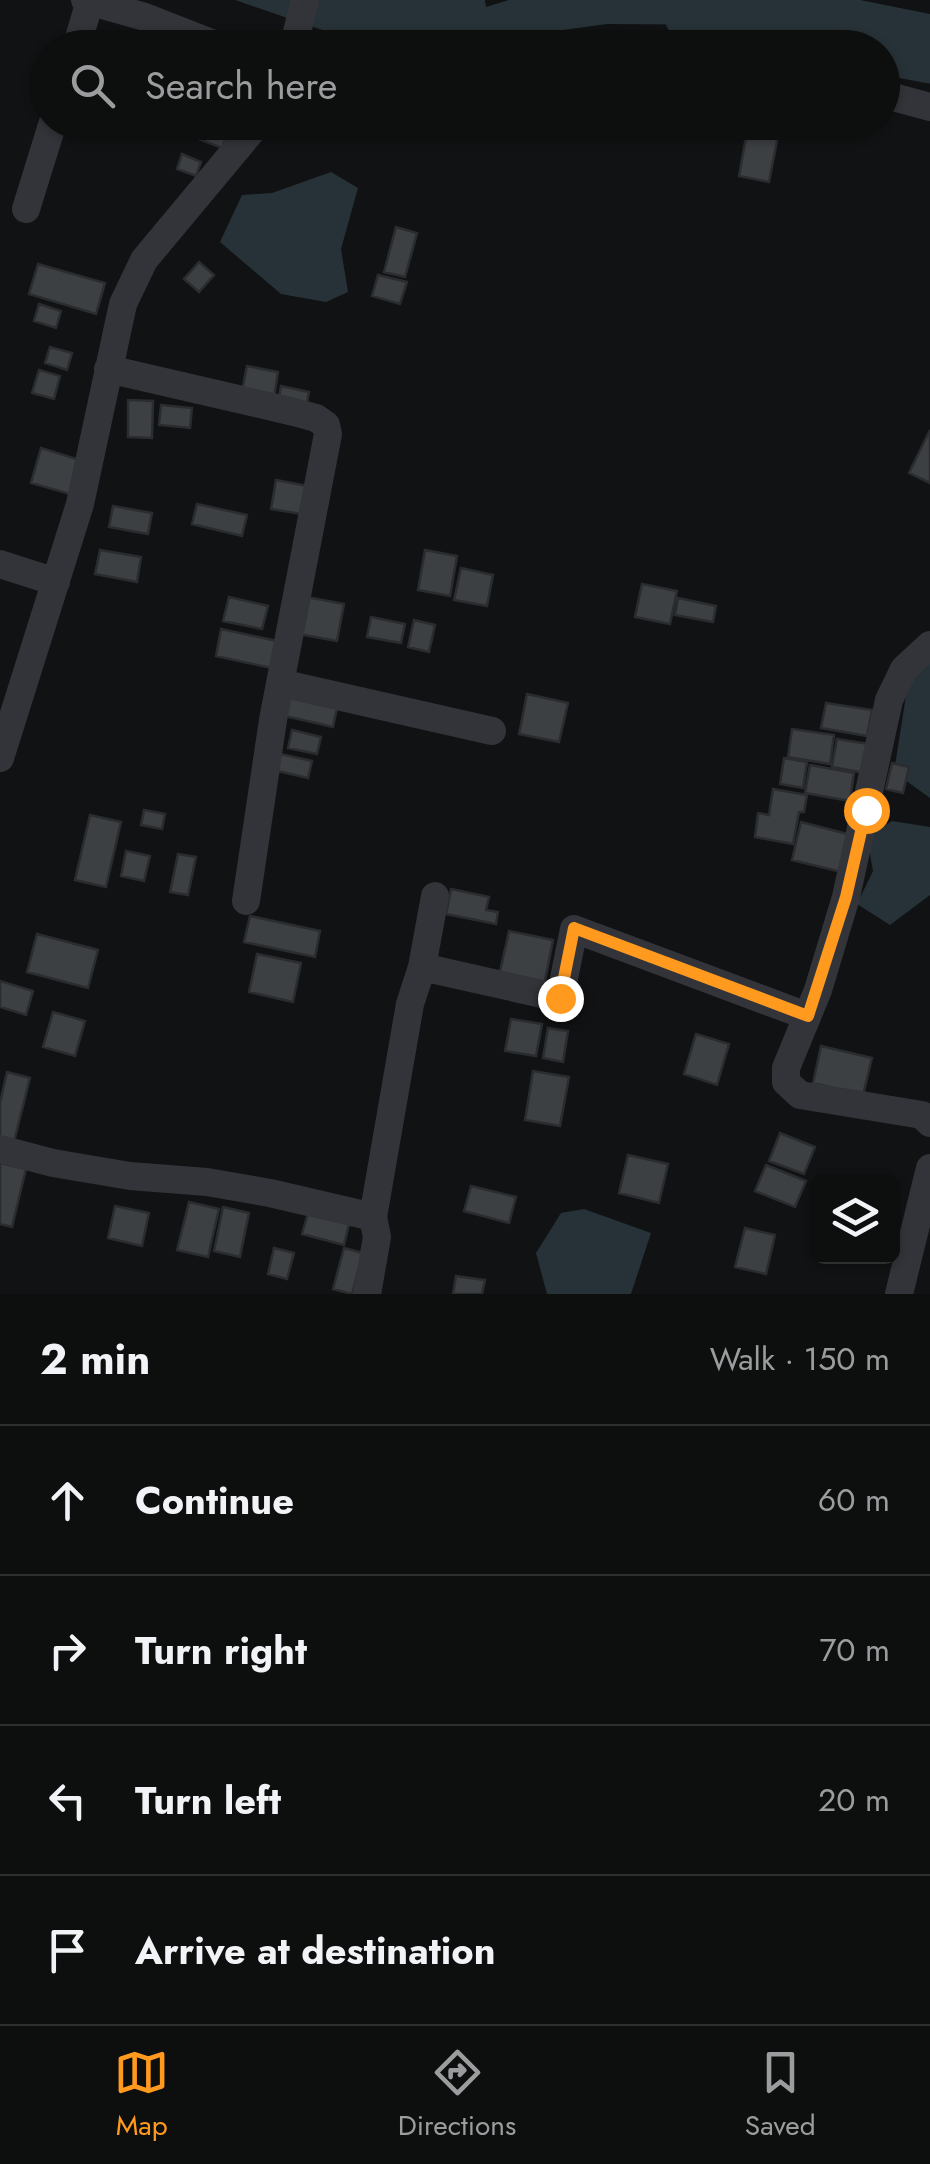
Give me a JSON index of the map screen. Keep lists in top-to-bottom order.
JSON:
{
  "page": {
    "search": "Search here",
    "heading": ["2 min", "Walk · 150 m"],
    "list": [
      ["Continue", "60 m"],
      ["Turn right", "70 m"],
      ["Turn left", "20 m"],
      "Arrive at destination"
    ],
    "nav": ["Map", "Directions", "Saved"]
  }
}
